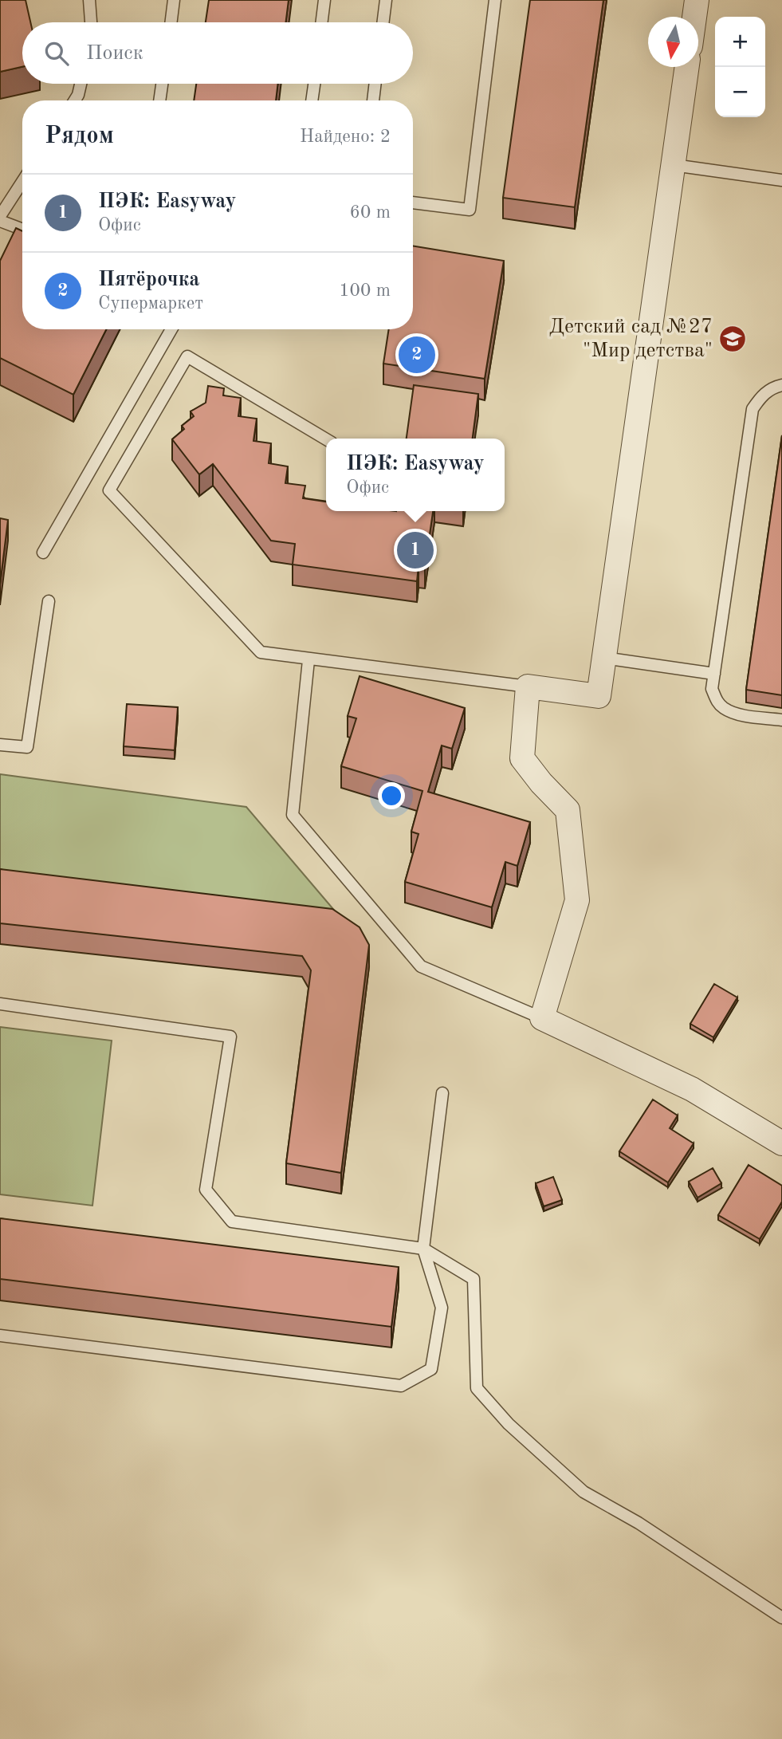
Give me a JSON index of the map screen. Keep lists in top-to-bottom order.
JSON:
{
  "places": {
    "school or university": ["Детский сад №27 \"Мир детства\""]
  },
  "north": "bottom",
  "page": {
    "map_buttons": ["+", "−"],
    "search": "Поиск",
    "heading": ["Рядом", "Найдено: 2"],
    "list": [
      {
        "mark": "1",
        "name": "ПЭК: Easyway",
        "note": "Офис",
        "value": "60 m"
      },
      {
        "mark": "2",
        "name": "Пятёрочка",
        "note": "Супермаркет",
        "value": "100 m"
      }
    ],
    "pins": ["2", "1"],
    "popup": ["ПЭК: Easyway", "Офис"]
  }
}
